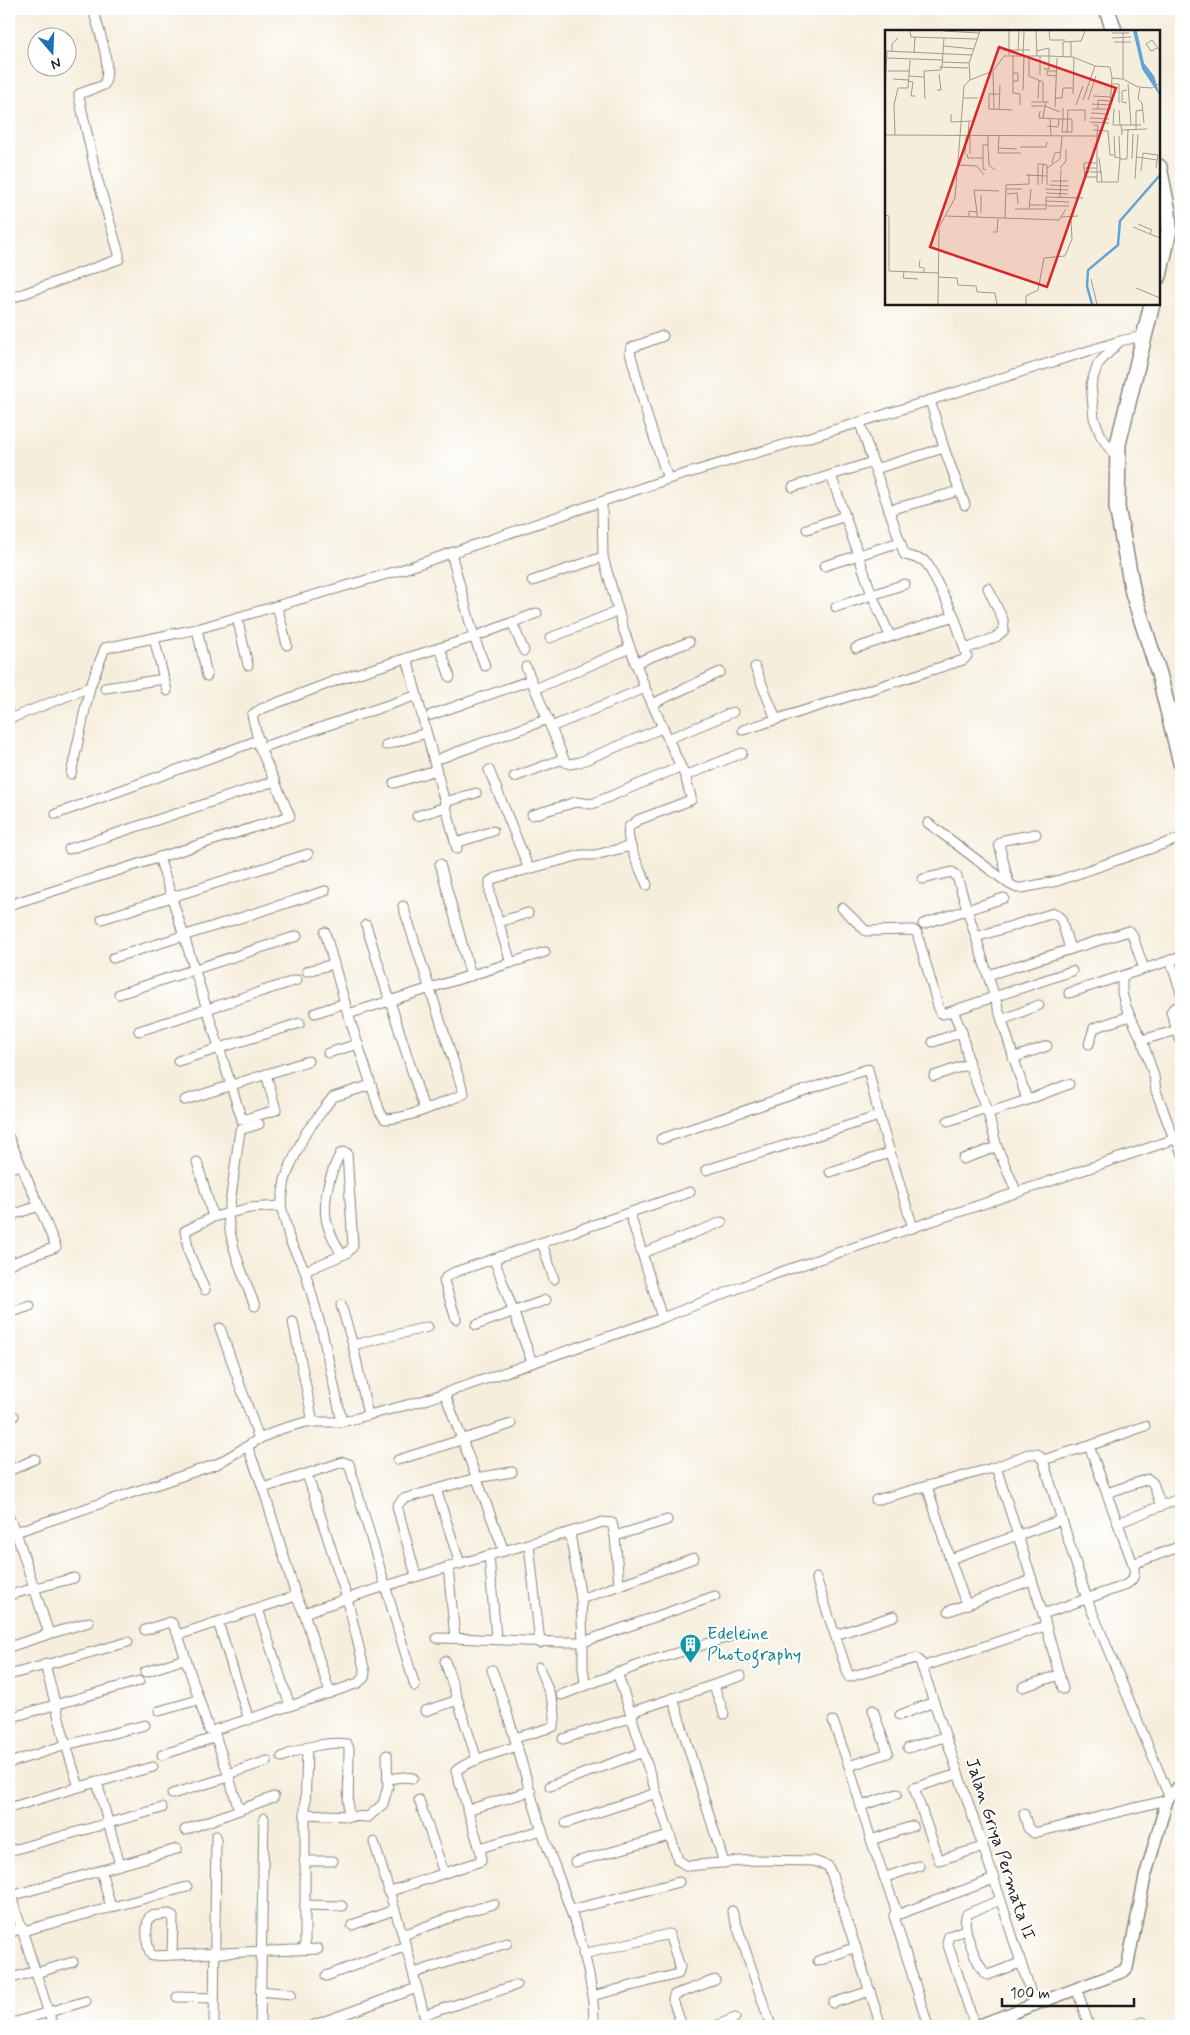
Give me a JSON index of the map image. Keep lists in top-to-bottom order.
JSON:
{
  "streets": {
    "street": ["Jalan Griya Permata II"]
  },
  "places": {
    "building": ["Edeleine Photography"]
  },
  "scale_bar": "100 m",
  "north": "bottom"
}
